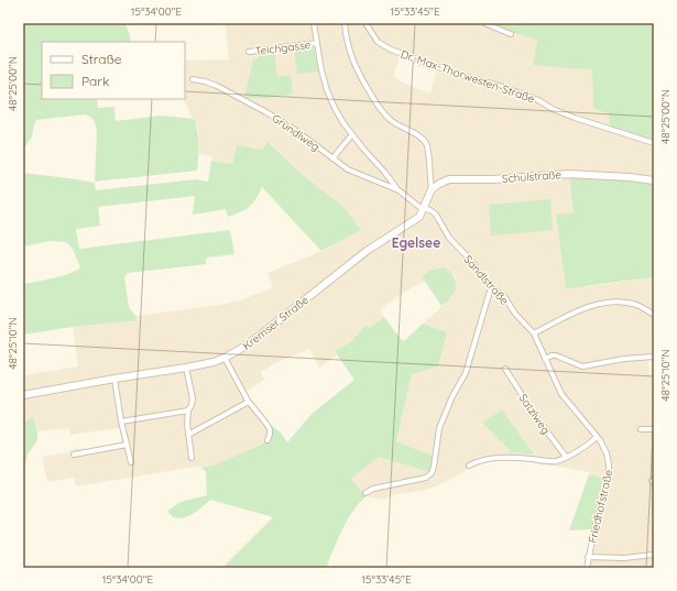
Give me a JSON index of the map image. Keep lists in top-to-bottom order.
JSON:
{
  "streets": {
    "street": [
      "Teichgasse",
      "Dr.-Max-Thorwesten-Straße",
      "Gründlweg",
      "Schulstraße",
      "Sandlstraße",
      "Kremser Straße",
      "Satzlweg",
      "Friedhofstraße"
    ]
  },
  "crossings": [
    ["Gründlweg", "Sandlstraße"],
    ["Sandlstraße", "Kremser Straße"],
    ["Sandlstraße", "Friedhofstraße"]
  ],
  "districts": ["Egelsee"],
  "legend": ["Straße", "Park"],
  "coordinates": [
    "15°34'00\"E",
    "15°33'45\"E",
    "48°25'00\"N",
    "48°25'10\"N"
  ]
}
